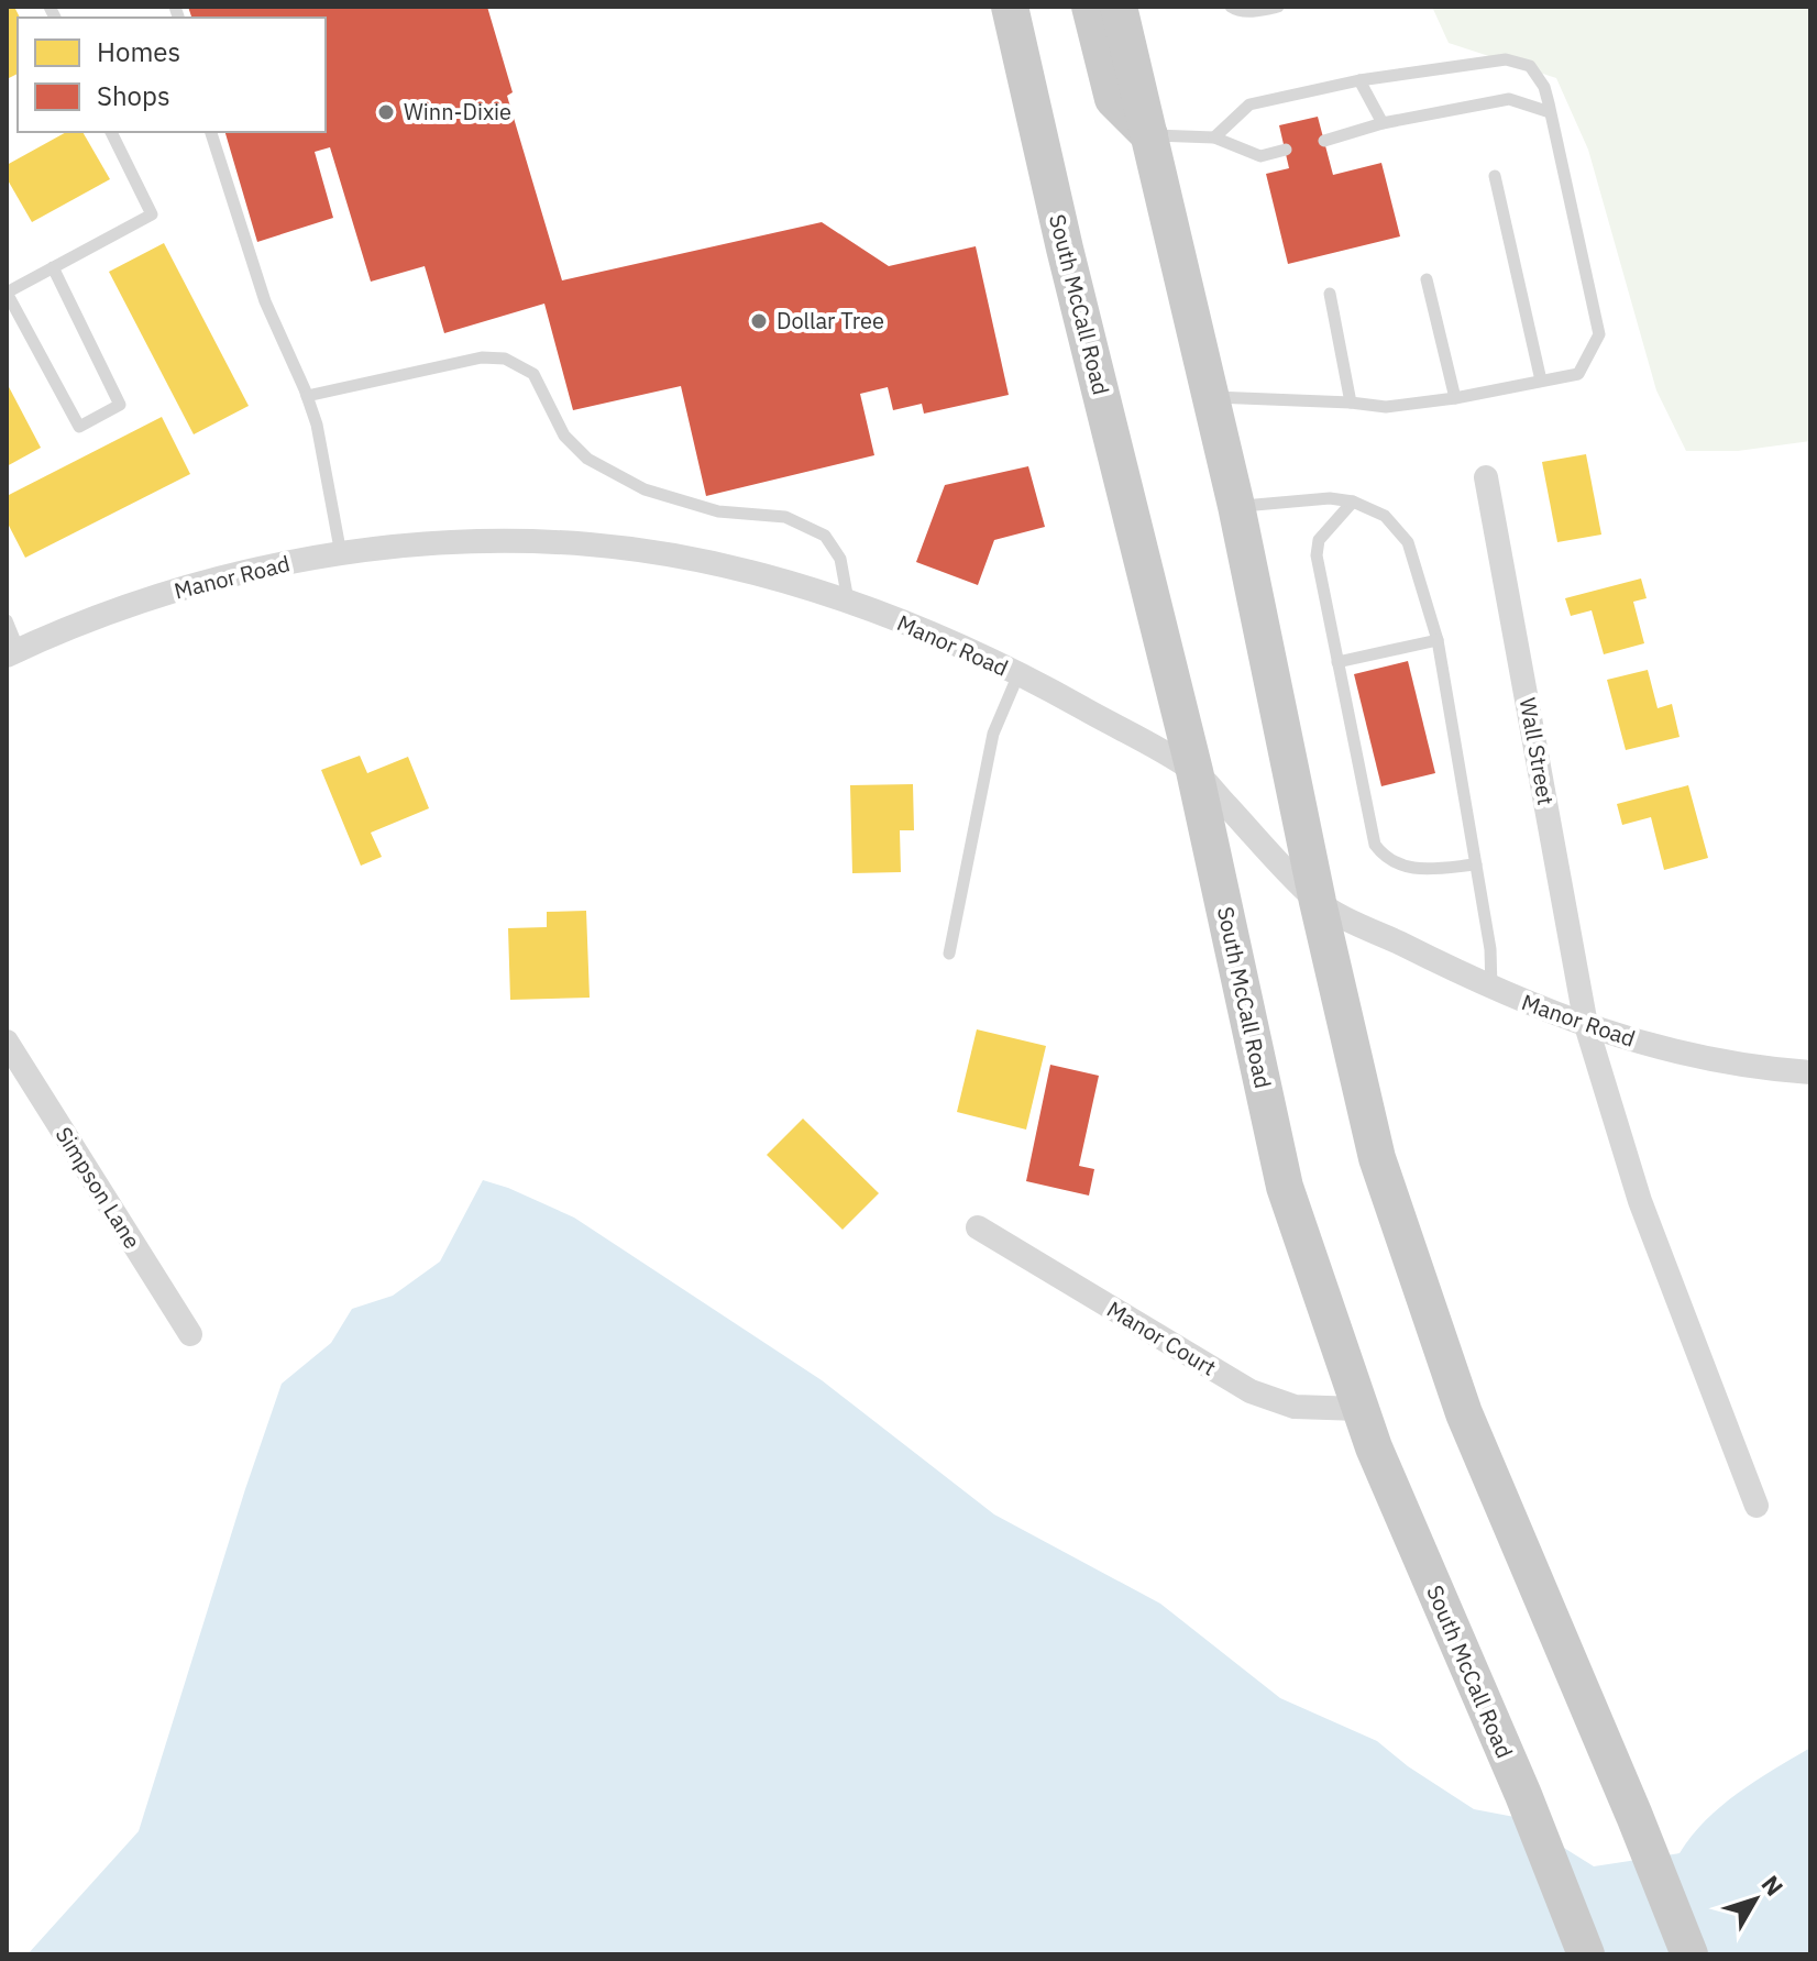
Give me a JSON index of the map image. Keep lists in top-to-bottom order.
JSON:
{
  "streets": {
    "main road": ["South McCall Road"],
    "street": [
      "Manor Road",
      "Wall Street",
      "Simpson Lane",
      "Manor Court"
    ]
  },
  "crossings": [
    ["South McCall Road", "Manor Road"],
    ["South McCall Road", "Manor Court"],
    ["Manor Road", "Wall Street"]
  ],
  "places": ["Winn-Dixie", "Dollar Tree"],
  "legend": ["Homes", "Shops"],
  "north": "top right"
}
